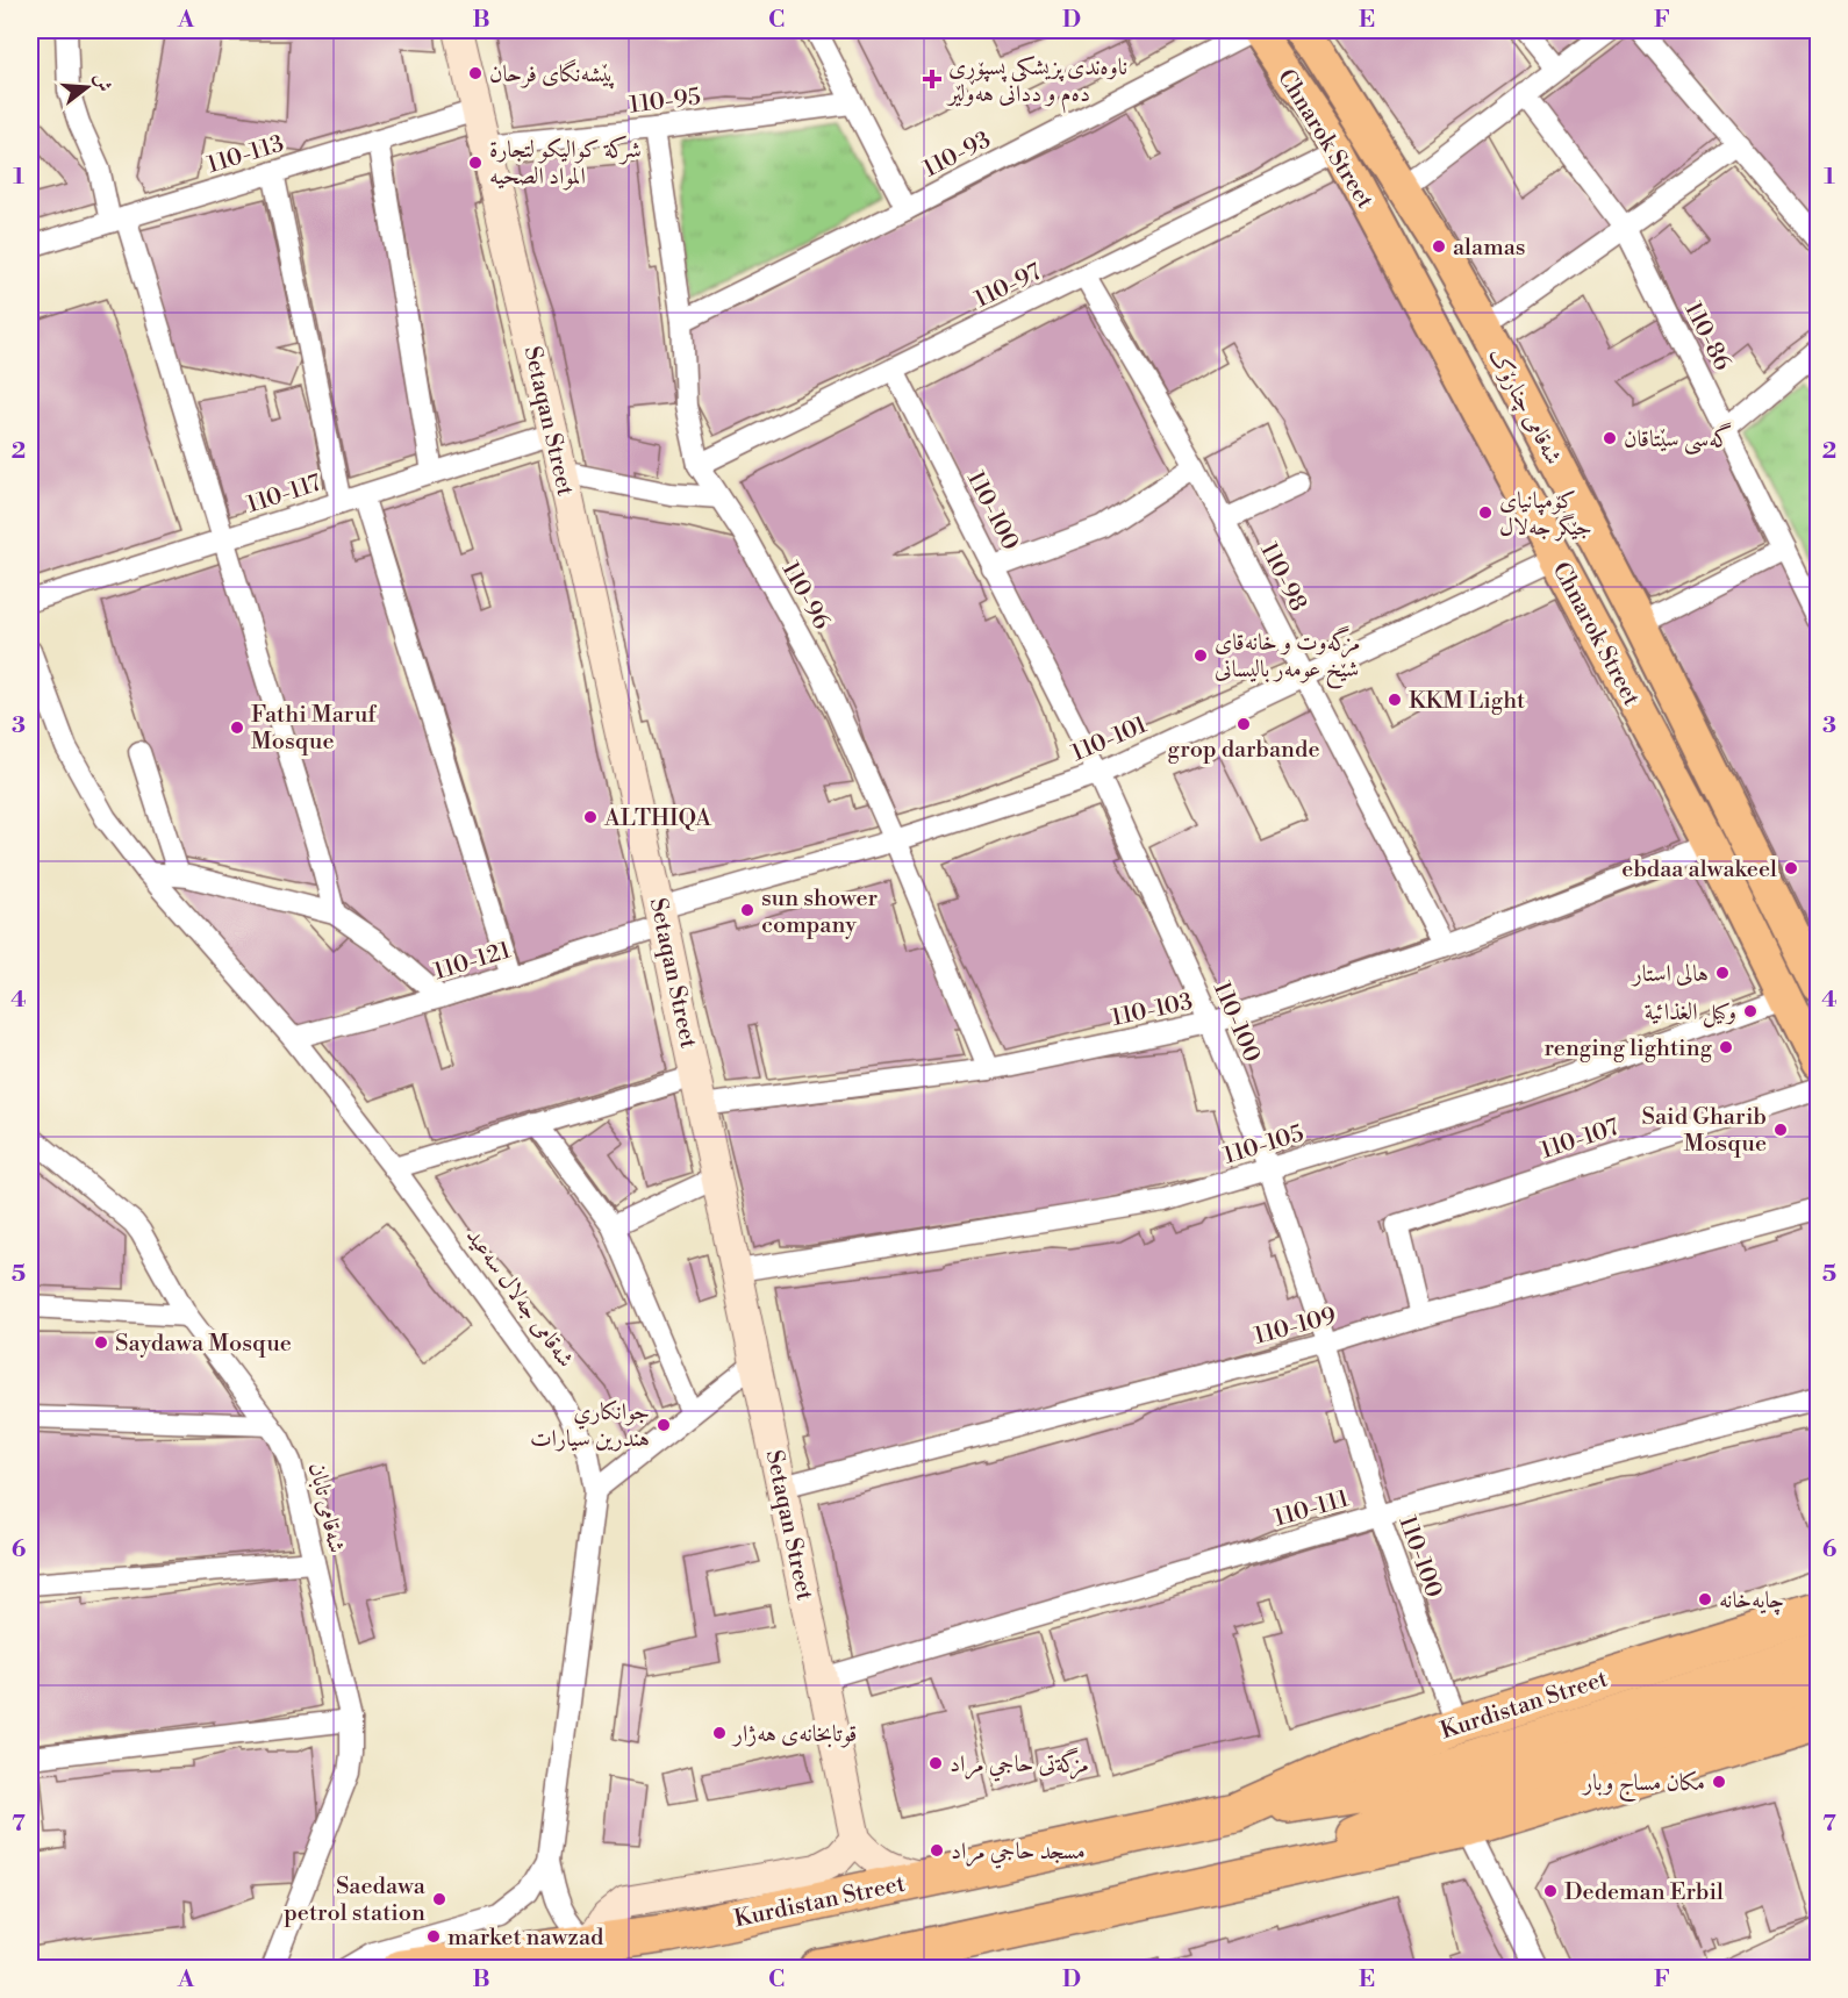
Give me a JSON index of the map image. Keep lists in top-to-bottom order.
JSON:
{
  "streets": {
    "highway": ["Kurdistan Street"],
    "main road": ["Chnarok Street", "شەقامی چنارۆک", "Setaqan Street"],
    "street": [
      "110-95",
      "110-113",
      "110-93",
      "110-97",
      "110-86",
      "110-117",
      "110-100",
      "110-98",
      "110-96",
      "110-101",
      "110-121",
      "110-103",
      "110-107",
      "110-105",
      "شەقامی جەلال سەعید",
      "110-109",
      "شەقامی تابان",
      "110-111"
    ]
  },
  "crossings": [
    ["110-95", "Setaqan Street"],
    ["110-95", "110-96"],
    ["Chnarok Street", "110-97"],
    ["Chnarok Street", "110-101"],
    ["Chnarok Street", "110-103"],
    ["Chnarok Street", "110-105"],
    ["110-113", "Setaqan Street"],
    ["110-93", "110-96"],
    ["110-97", "110-100"],
    ["110-97", "110-98"],
    ["110-97", "110-96"],
    ["Setaqan Street", "110-117"],
    ["Setaqan Street", "110-101"],
    ["Setaqan Street", "110-121"],
    ["Setaqan Street", "110-103"],
    ["Setaqan Street", "110-105"],
    ["Setaqan Street", "110-109"],
    ["Setaqan Street", "110-111"],
    ["110-100", "110-101"],
    ["110-100", "110-103"],
    ["110-100", "110-105"],
    ["110-100", "110-109"],
    ["110-100", "110-111"],
    ["110-100", "Kurdistan Street"],
    ["110-98", "110-101"],
    ["110-98", "110-103"],
    ["110-96", "110-101"],
    ["110-96", "110-103"],
    ["110-101", "110-121"],
    ["110-121", "شەقامی جەلال سەعید"],
    ["110-107", "110-109"]
  ],
  "places": {
    "other": [
      "پێشەنگای فرحان",
      "شركة كواليكو لتجارة المواد الصحيه",
      "alamas",
      "گەسی سێتاقان",
      "کۆمپانیای جێگر جەلال",
      "مزگەوت و خانەقای شێخ عومەر بالیسانی",
      "KKM Light",
      "grop darbande",
      "Fathi Maruf Mosque",
      "ALTHIQA",
      "ebdaa alwakeel",
      "sun shower company",
      "هالی استار",
      "وكيل الغذائية",
      "renging lighting",
      "Said Gharib Mosque",
      "Saydawa Mosque",
      "جوانكاري هندرين سيارات",
      "چایەخانە",
      "قوتابخانەی هەژار",
      "مزگةتی حاجي مراد",
      "مكان مساج وبار",
      "مسجد حاجي مراد",
      "Dedeman Erbil",
      "Saedawa petrol station",
      "market nawzad"
    ],
    "health": ["ناوەندی پزیشکی پسپۆڕی دەم و ددانی هەولێر"]
  },
  "north": "right",
  "grid": {
    "columns": [
      "A",
      "B",
      "C",
      "D",
      "E",
      "F"
    ],
    "rows": [
      "1",
      "2",
      "3",
      "4",
      "5",
      "6",
      "7"
    ]
  }
}
